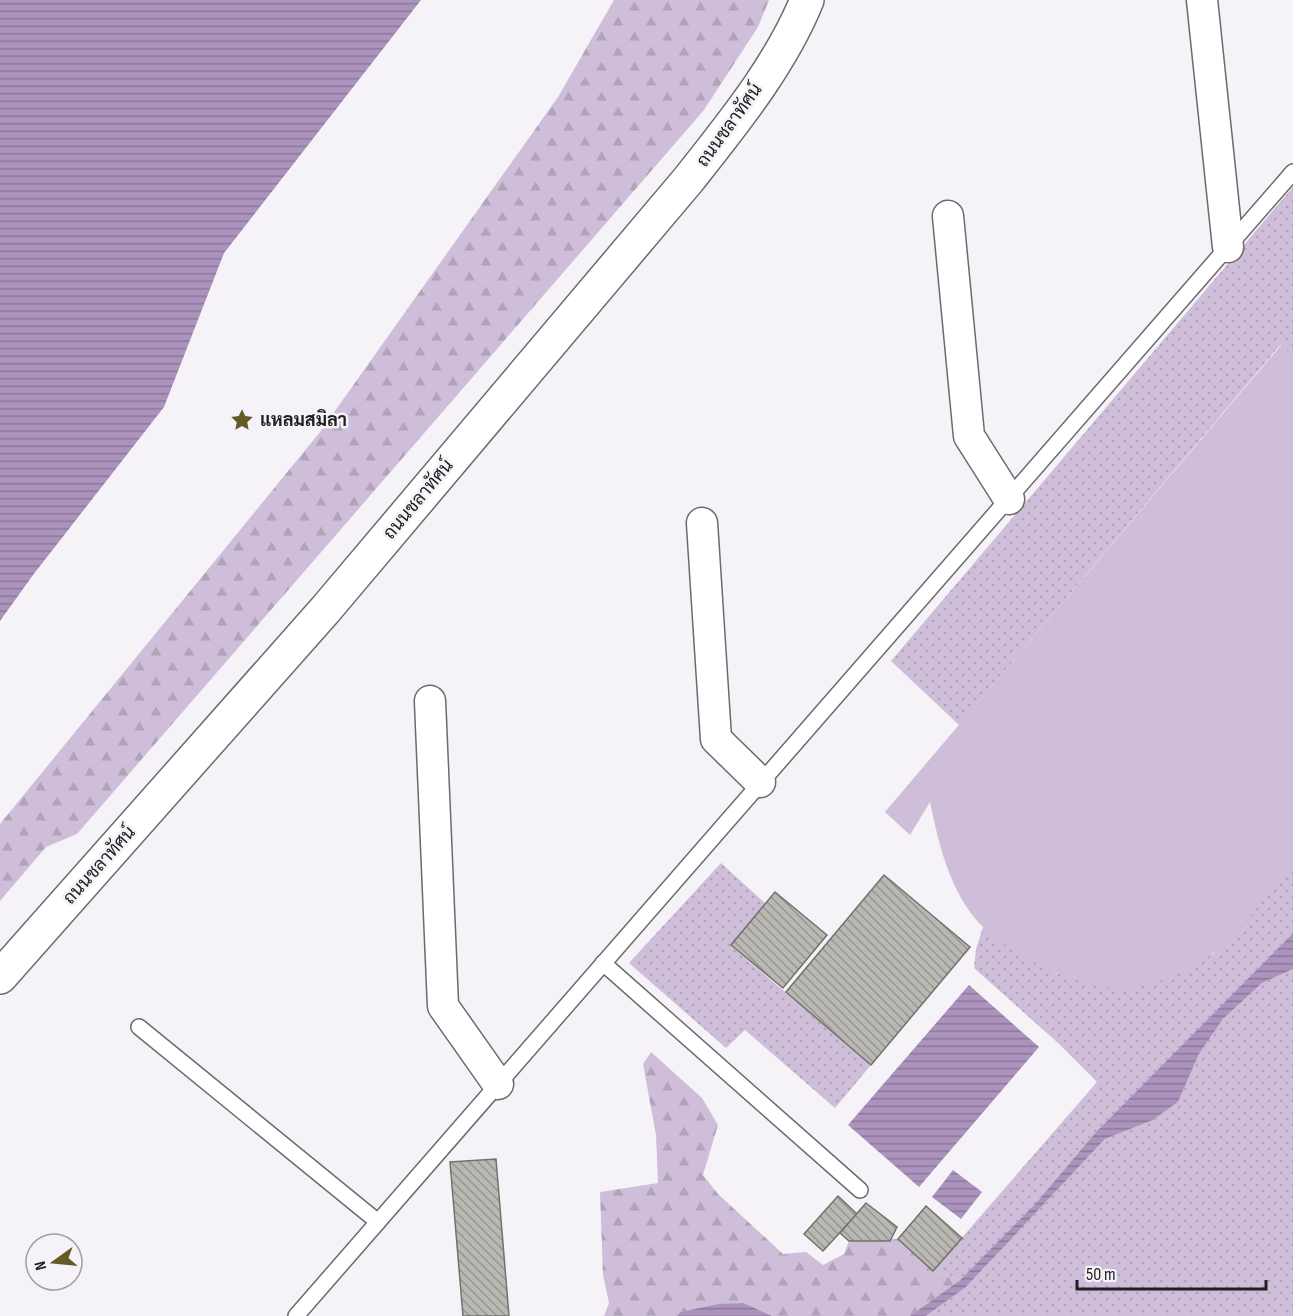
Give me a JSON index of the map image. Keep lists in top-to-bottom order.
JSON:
{
  "streets": {
    "main road": ["ถนนชลาทัศน์"]
  },
  "places": {
    "place": ["แหลมสมิลา"]
  },
  "scale_bar": "50 m",
  "north": "left"
}
